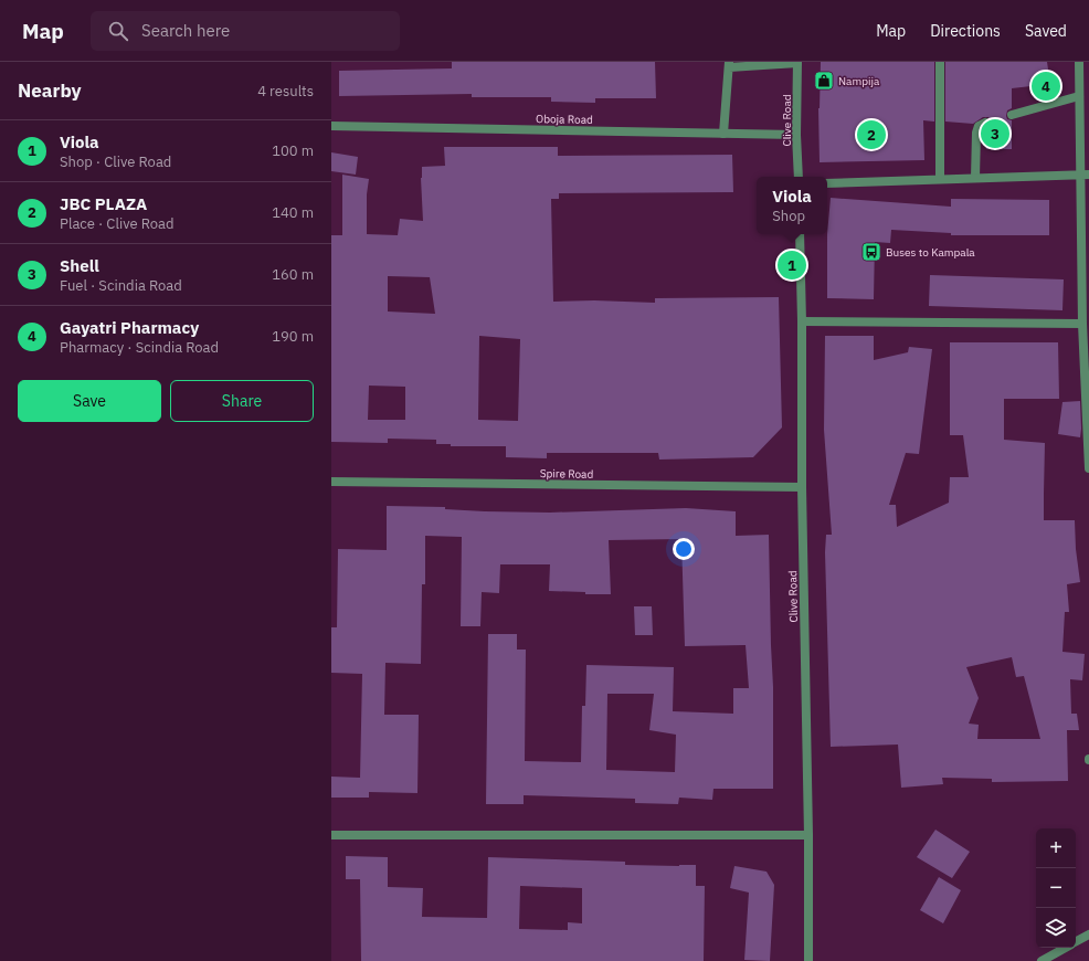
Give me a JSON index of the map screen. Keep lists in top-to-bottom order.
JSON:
{
  "streets": {
    "street": ["Oboja Road", "Clive Road", "Spire Road"]
  },
  "crossings": [
    ["Oboja Road", "Clive Road"],
    ["Clive Road", "Spire Road"]
  ],
  "places": {
    "shop": ["Nampija"],
    "bus stop": ["Buses to Kampala"]
  },
  "page": {
    "header": "Map",
    "search": "Search here",
    "nav": ["Map", "Directions", "Saved"],
    "heading": ["Nearby", "4 results"],
    "pins": [
      "4",
      "3",
      "2",
      "1"
    ],
    "list": [
      {
        "mark": "1",
        "name": "Viola",
        "note": "Shop · Clive Road",
        "value": "100 m"
      },
      {
        "mark": "2",
        "name": "JBC PLAZA",
        "note": "Place · Clive Road",
        "value": "140 m"
      },
      {
        "mark": "3",
        "name": "Shell",
        "note": "Fuel · Scindia Road",
        "value": "160 m"
      },
      {
        "mark": "4",
        "name": "Gayatri Pharmacy",
        "note": "Pharmacy · Scindia Road",
        "value": "190 m"
      }
    ],
    "popup": ["Viola", "Shop"],
    "buttons": ["Save", "Share"],
    "map_buttons": ["+", "−"]
  }
}
